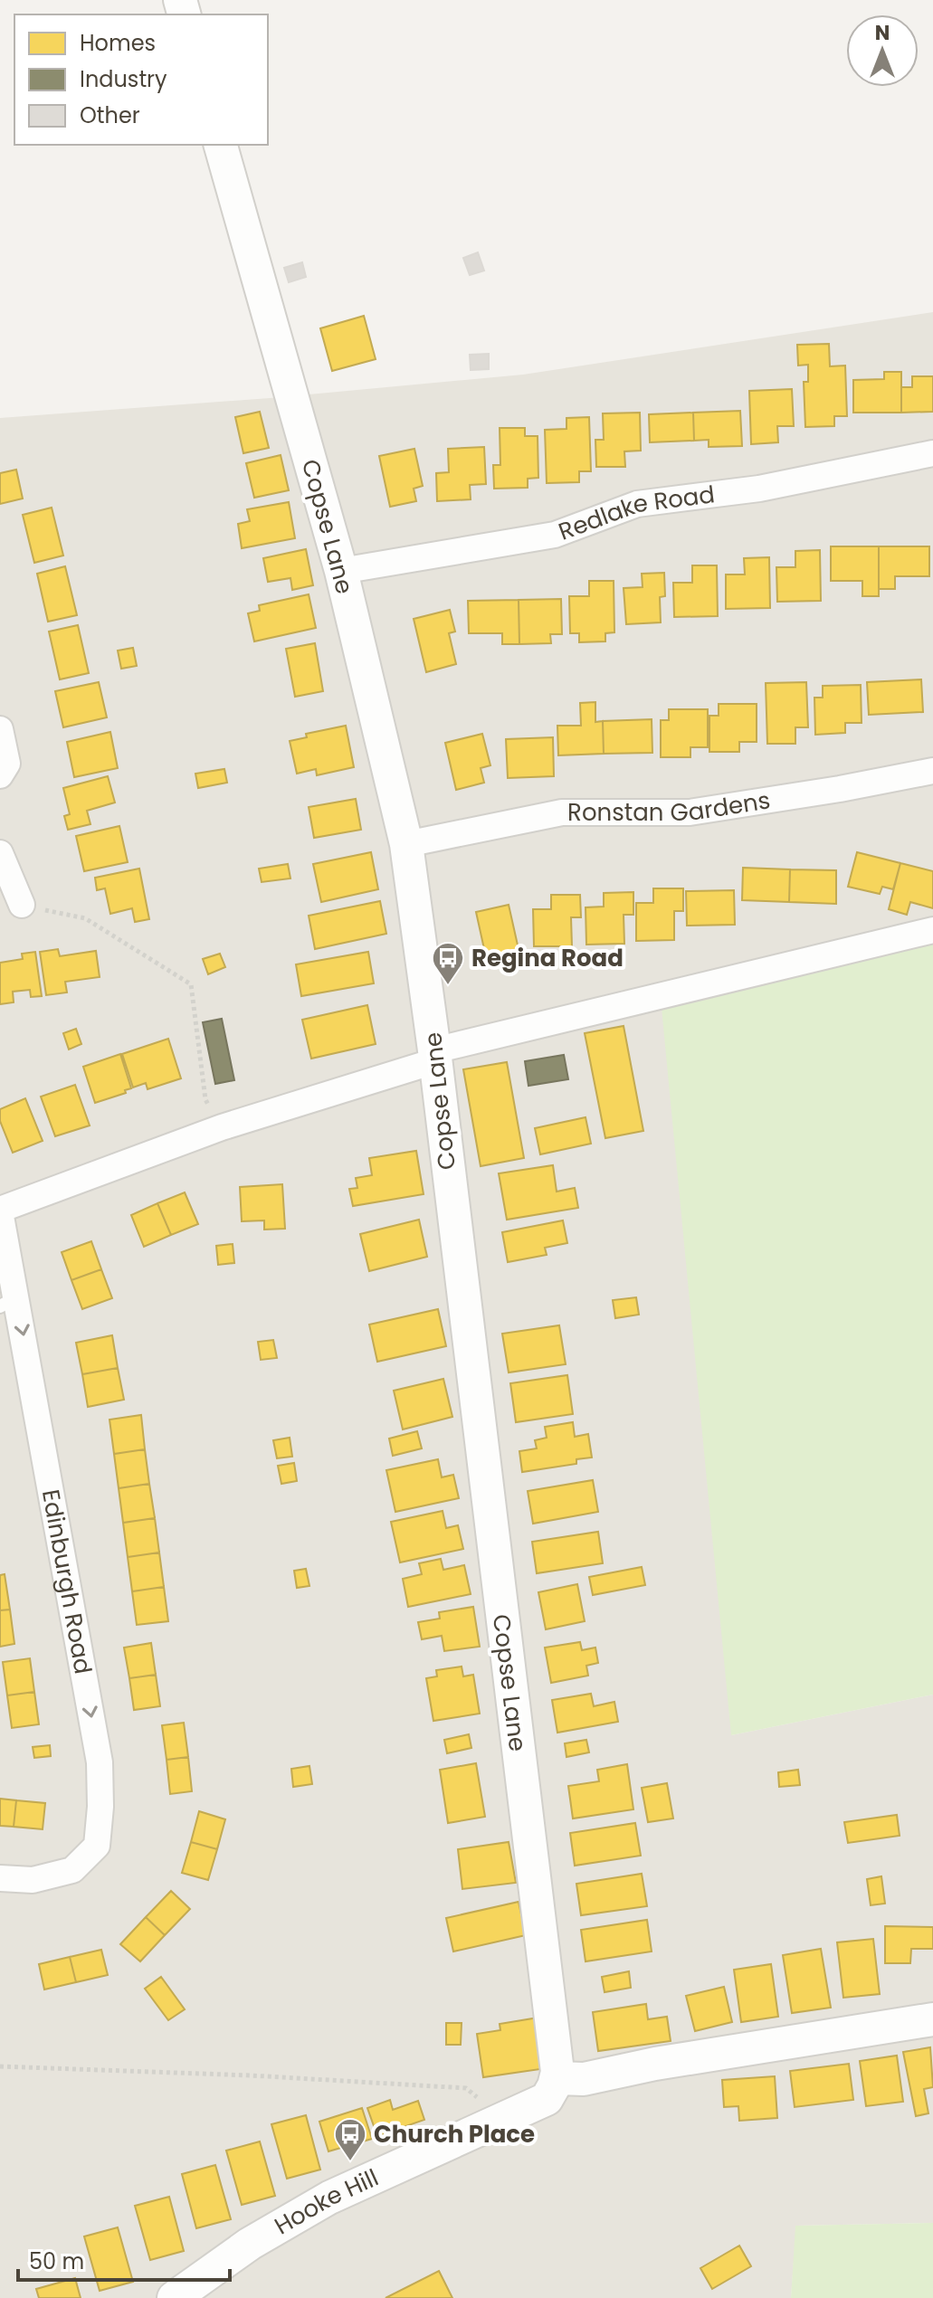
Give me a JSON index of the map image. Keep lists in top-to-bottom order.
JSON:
{
  "streets": {
    "street": [
      "Redlake Road",
      "Copse Lane",
      "Ronstan Gardens",
      "Edinburgh Road",
      "Hooke Hill"
    ]
  },
  "crossings": [
    ["Redlake Road", "Copse Lane"],
    ["Copse Lane", "Ronstan Gardens"],
    ["Copse Lane", "Hooke Hill"]
  ],
  "one_way": ["Edinburgh Road"],
  "places": {
    "bus stop": ["Regina Road", "Church Place"]
  },
  "legend": ["Homes", "Industry", "Other"],
  "scale_bar": "50 m",
  "north": "top"
}
